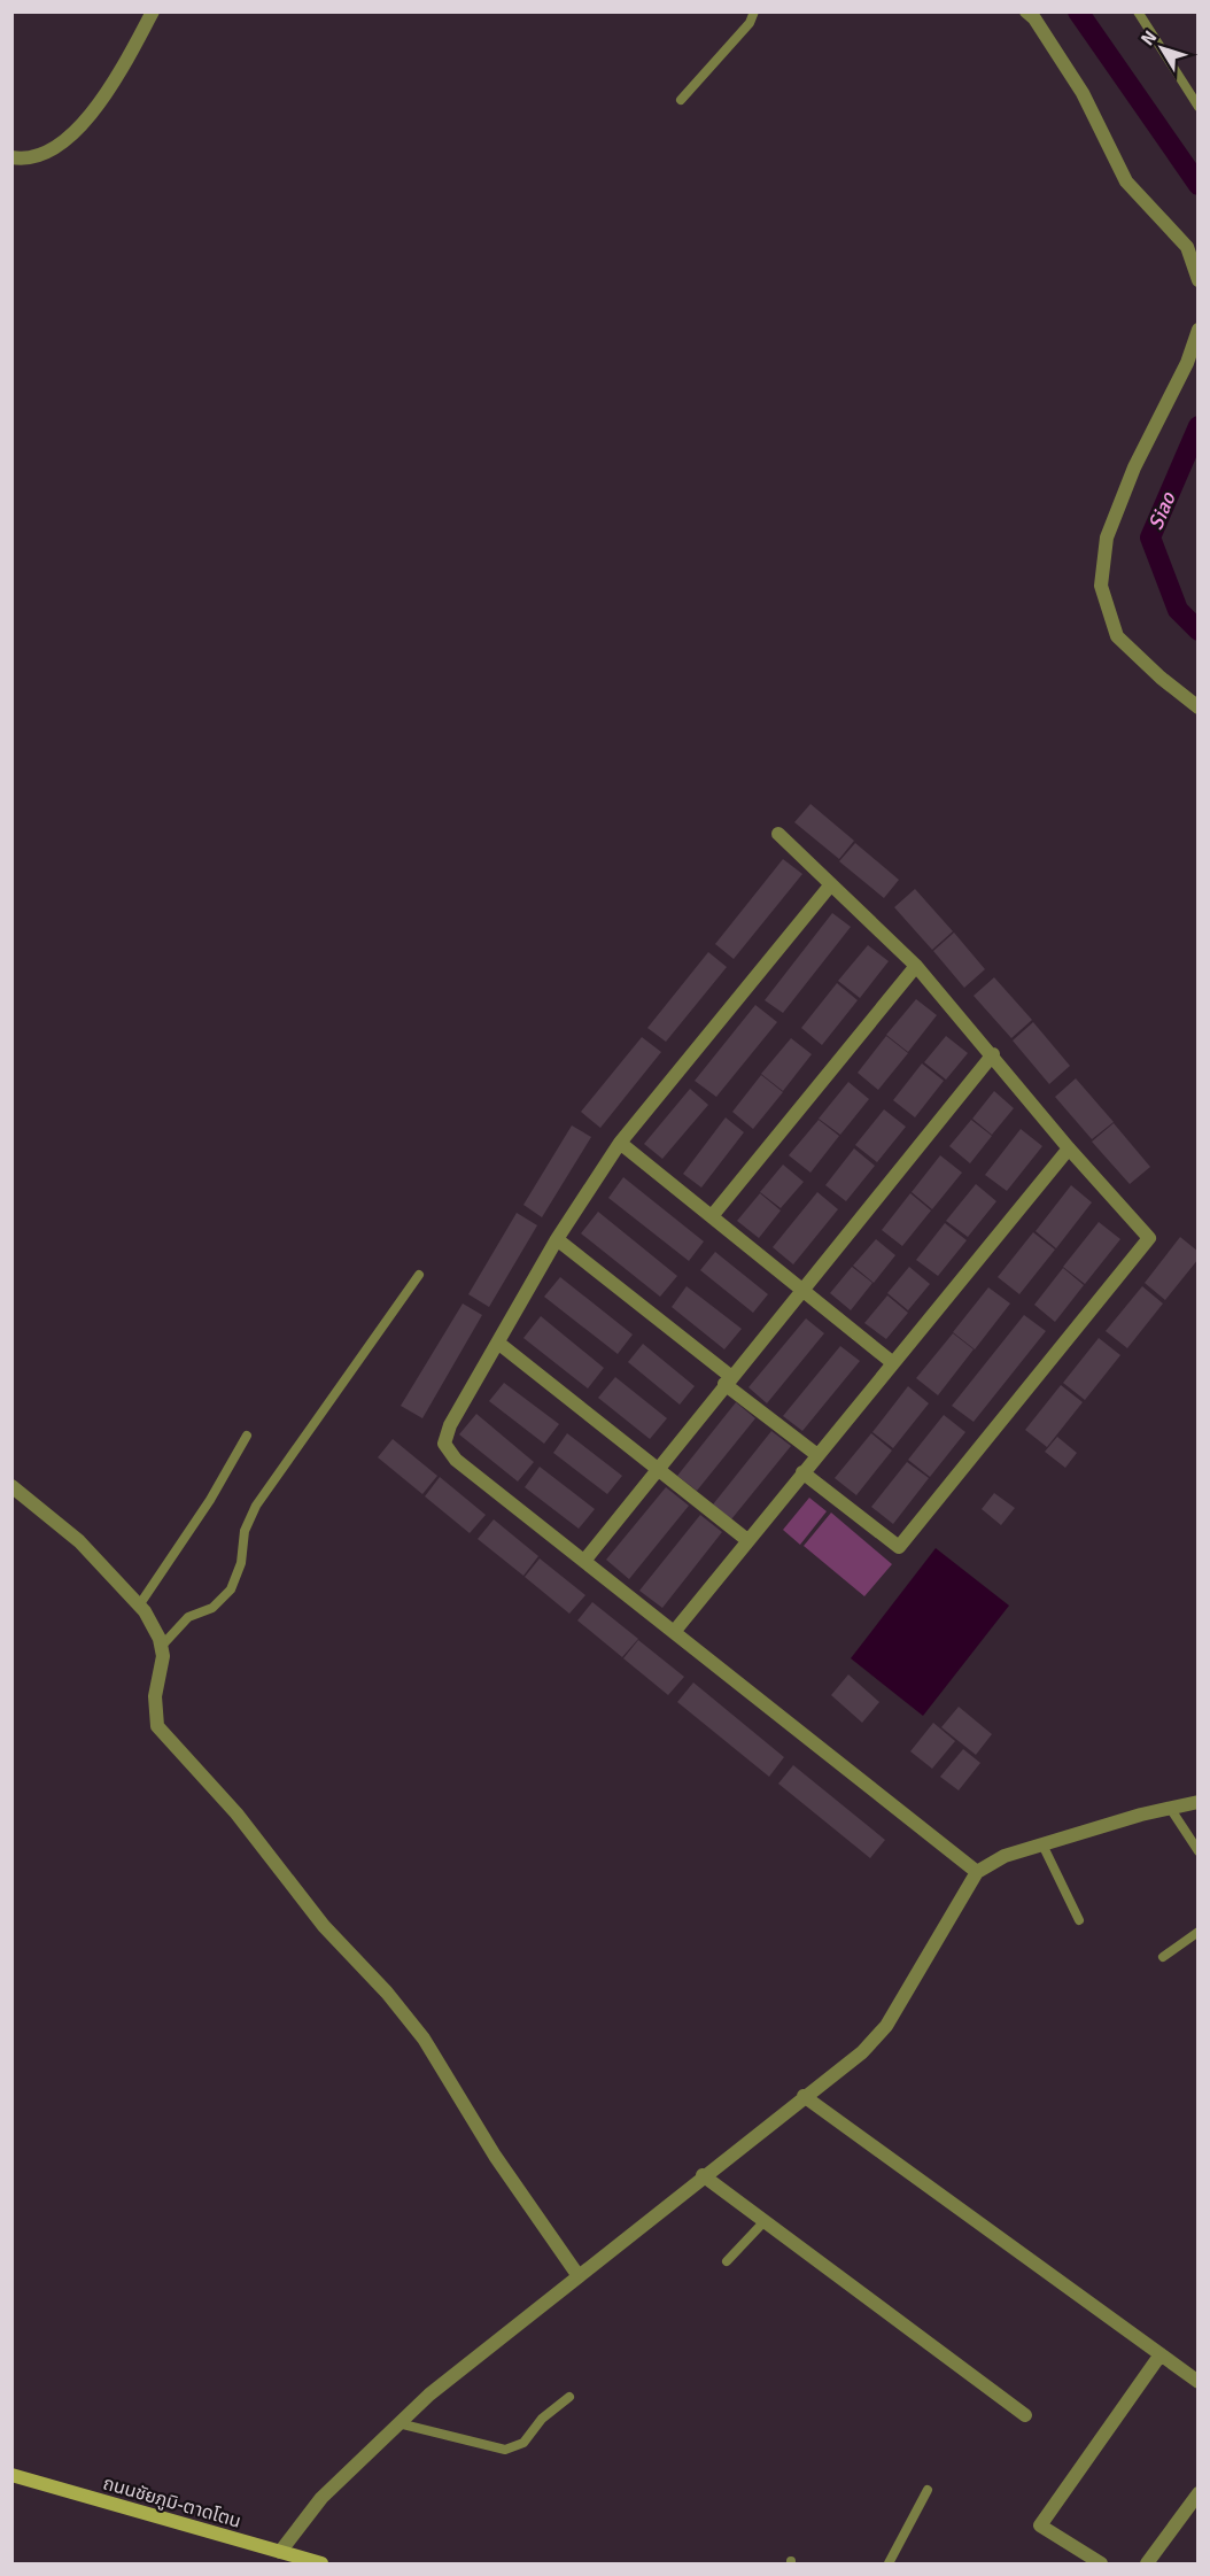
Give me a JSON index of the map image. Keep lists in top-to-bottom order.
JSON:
{
  "streets": {
    "main road": ["ถนนชัยภูมิ-ตาดโตน"]
  },
  "water": ["Siao"],
  "north": "top left"
}
